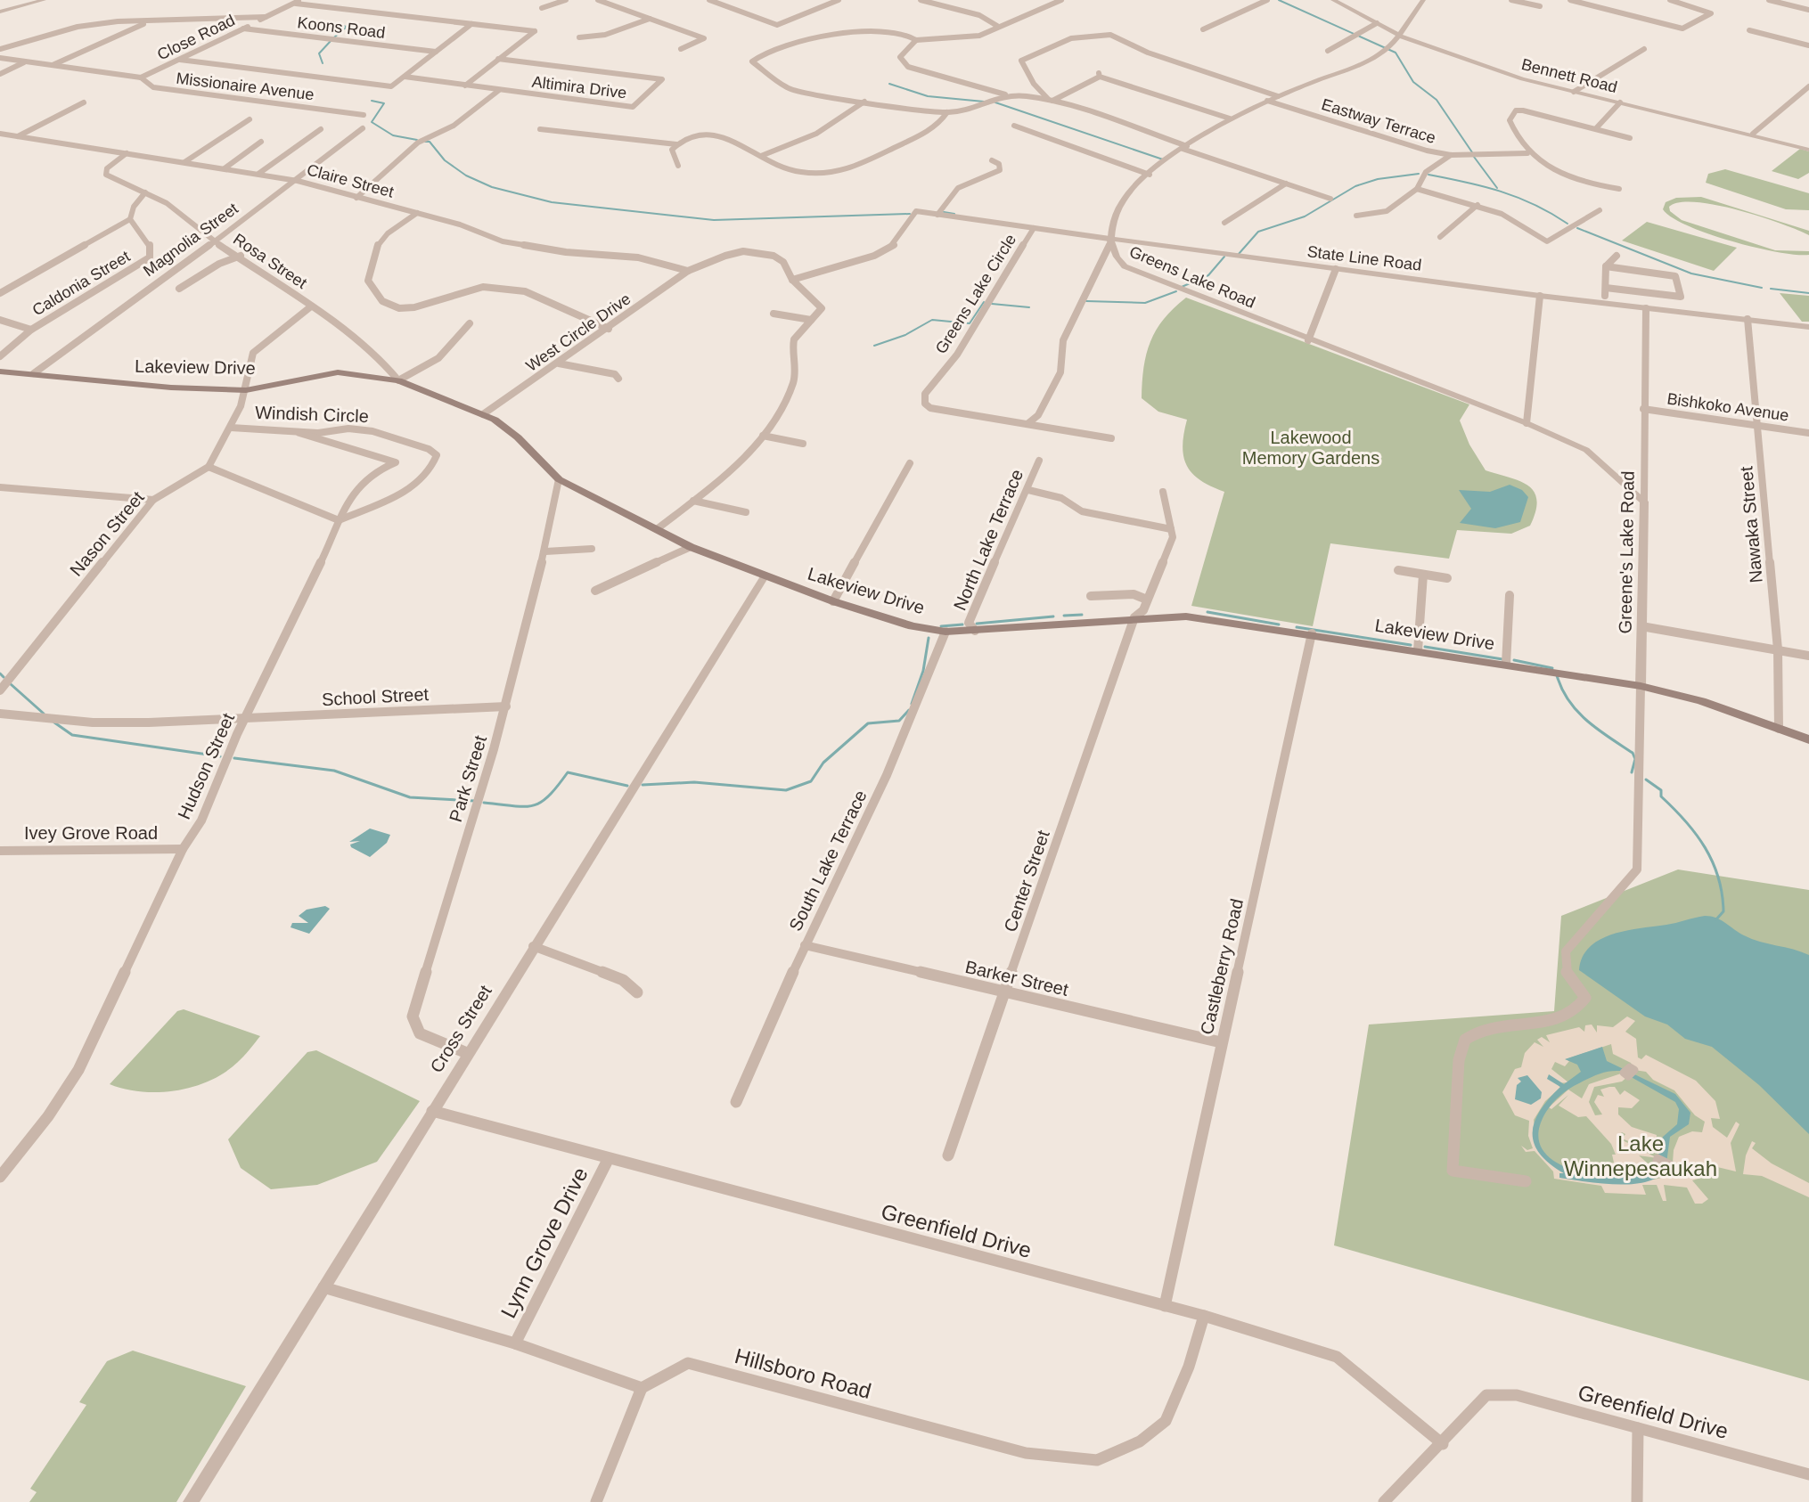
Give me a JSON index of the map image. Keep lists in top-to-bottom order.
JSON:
{
  "streets": {
    "main road": ["Lakeview Drive"],
    "street": [
      "Koons Road",
      "Close Road",
      "Bennett Road",
      "Missionaire Avenue",
      "Altimira Drive",
      "Eastway Terrace",
      "Claire Street",
      "Magnolia Street",
      "State Line Road",
      "Rosa Street",
      "Greens Lake Road",
      "Caldonia Street",
      "Greens Lake Circle",
      "West Circle Drive",
      "Bishkoko Avenue",
      "Windish Circle",
      "Nawaka Street",
      "Nason Street",
      "North Lake Terrace",
      "Greene's Lake Road",
      "School Street",
      "Hudson Street",
      "Park Street",
      "Ivey Grove Road",
      "South Lake Terrace",
      "Center Street",
      "Castleberry Road",
      "Barker Street",
      "Cross Street",
      "Greenfield Drive",
      "Lynn Grove Drive",
      "Hillsboro Road"
    ]
  },
  "crossings": [
    ["Koons Road", "Close Road"],
    ["Close Road", "Missionaire Avenue"],
    ["Bennett Road", "Greens Lake Road"],
    ["Eastway Terrace", "Greens Lake Road"],
    ["Claire Street", "Magnolia Street"],
    ["Claire Street", "Rosa Street"],
    ["Claire Street", "West Circle Drive"],
    ["Magnolia Street", "Rosa Street"],
    ["Magnolia Street", "Lakeview Drive"],
    ["State Line Road", "Greens Lake Road"],
    ["State Line Road", "Greens Lake Circle"],
    ["State Line Road", "West Circle Drive"],
    ["State Line Road", "Nawaka Street"],
    ["State Line Road", "Greene's Lake Road"],
    ["Rosa Street", "Lakeview Drive"],
    ["Rosa Street", "Nason Street"],
    ["Greens Lake Road", "Greene's Lake Road"],
    ["West Circle Drive", "Lakeview Drive"],
    ["Lakeview Drive", "Nawaka Street"],
    ["Lakeview Drive", "Nason Street"],
    ["Lakeview Drive", "North Lake Terrace"],
    ["Lakeview Drive", "Greene's Lake Road"],
    ["Lakeview Drive", "Park Street"],
    ["Lakeview Drive", "South Lake Terrace"],
    ["Lakeview Drive", "Center Street"],
    ["Lakeview Drive", "Castleberry Road"],
    ["Lakeview Drive", "Cross Street"],
    ["Bishkoko Avenue", "Nawaka Street"],
    ["Bishkoko Avenue", "Greene's Lake Road"],
    ["Windish Circle", "Nason Street"],
    ["Windish Circle", "Hudson Street"],
    ["School Street", "Hudson Street"],
    ["School Street", "Park Street"],
    ["Hudson Street", "Ivey Grove Road"],
    ["Park Street", "Cross Street"],
    ["South Lake Terrace", "Barker Street"],
    ["Center Street", "Barker Street"],
    ["Castleberry Road", "Barker Street"],
    ["Castleberry Road", "Greenfield Drive"],
    ["Cross Street", "Greenfield Drive"],
    ["Greenfield Drive", "Lynn Grove Drive"],
    ["Greenfield Drive", "Hillsboro Road"]
  ],
  "parks": ["Lakewood Memory Gardens", "Lake Winnepesaukah"]
}
